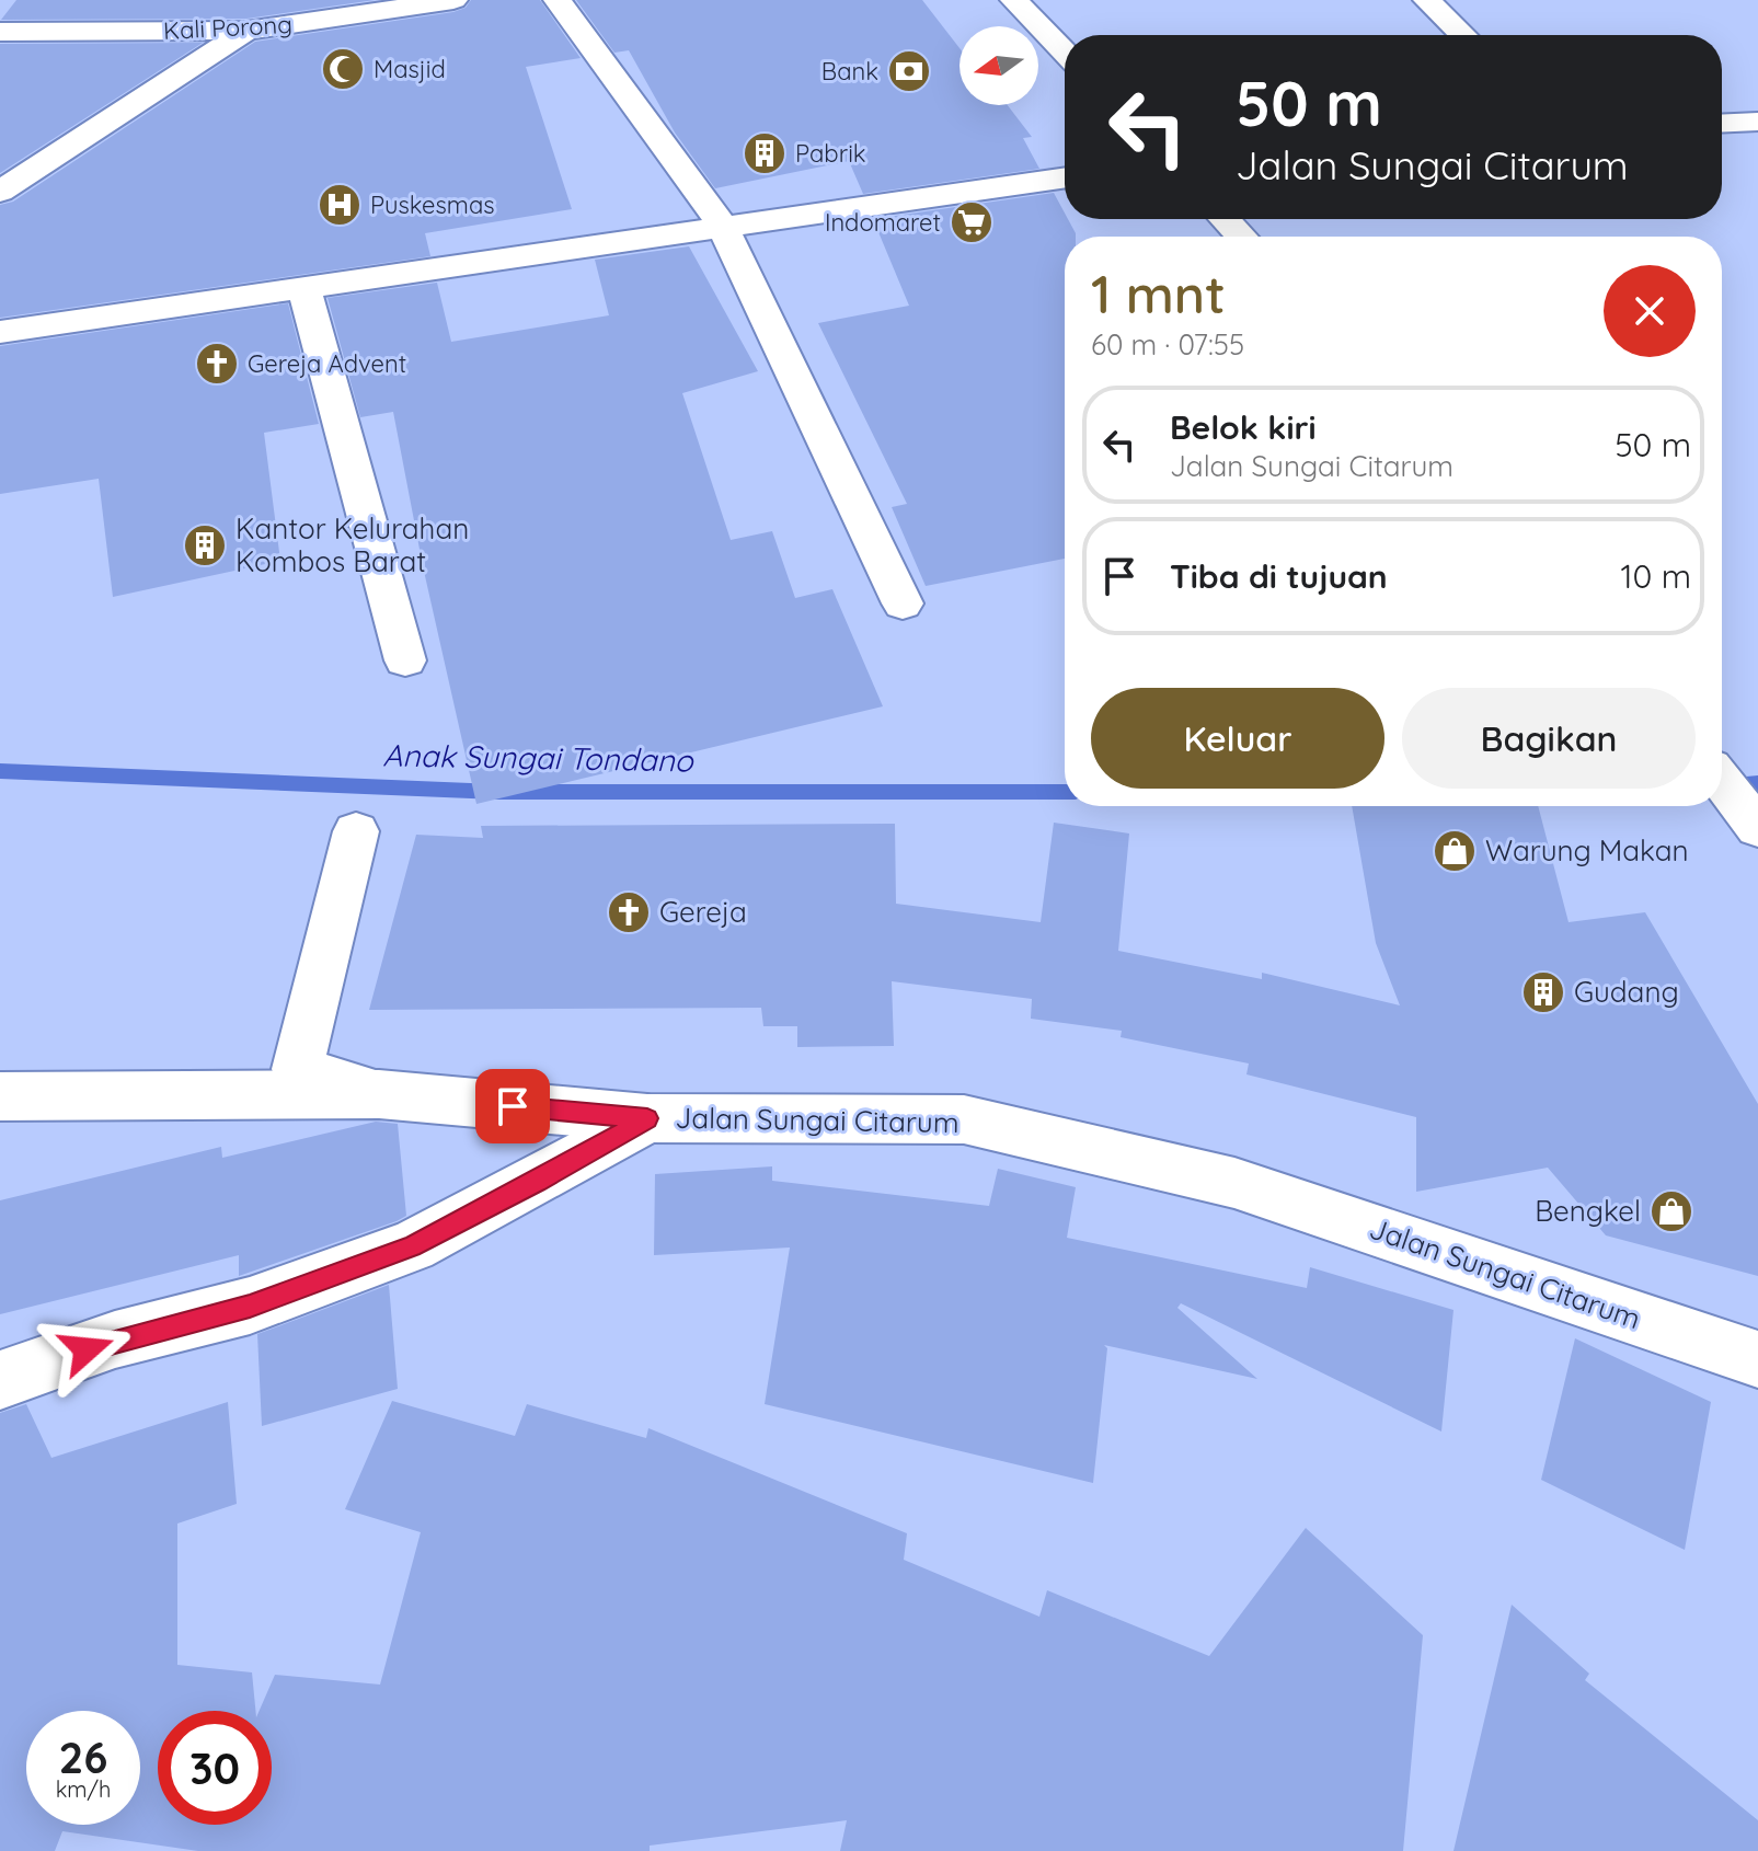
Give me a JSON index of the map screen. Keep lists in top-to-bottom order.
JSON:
{
  "streets": {
    "street": ["Kali Porong", "Jalan Sungai Citarum"]
  },
  "water": ["Anak Sungai Tondano"],
  "places": {
    "mosque": ["Masjid"],
    "bank": ["Bank"],
    "building": ["Pabrik", "Kantor Kelurahan Kombos Barat", "Gudang"],
    "hospital": ["Puskesmas"],
    "supermarket": ["Indomaret"],
    "church": ["Gereja Advent", "Gereja"],
    "shop": ["Warung Makan", "Bengkel"]
  },
  "north": "left",
  "page": {
    "turn": ["50 m", "Jalan Sungai Citarum"],
    "heading": ["1 mnt", "60 m · 07:55"],
    "list": [
      {
        "name": "Belok kiri",
        "note": "Jalan Sungai Citarum",
        "value": "50 m"
      },
      {
        "name": "Tiba di tujuan",
        "value": "10 m"
      }
    ],
    "buttons": ["Keluar", "Bagikan"],
    "speed": "26 km/h",
    "limit": "30"
  }
}
